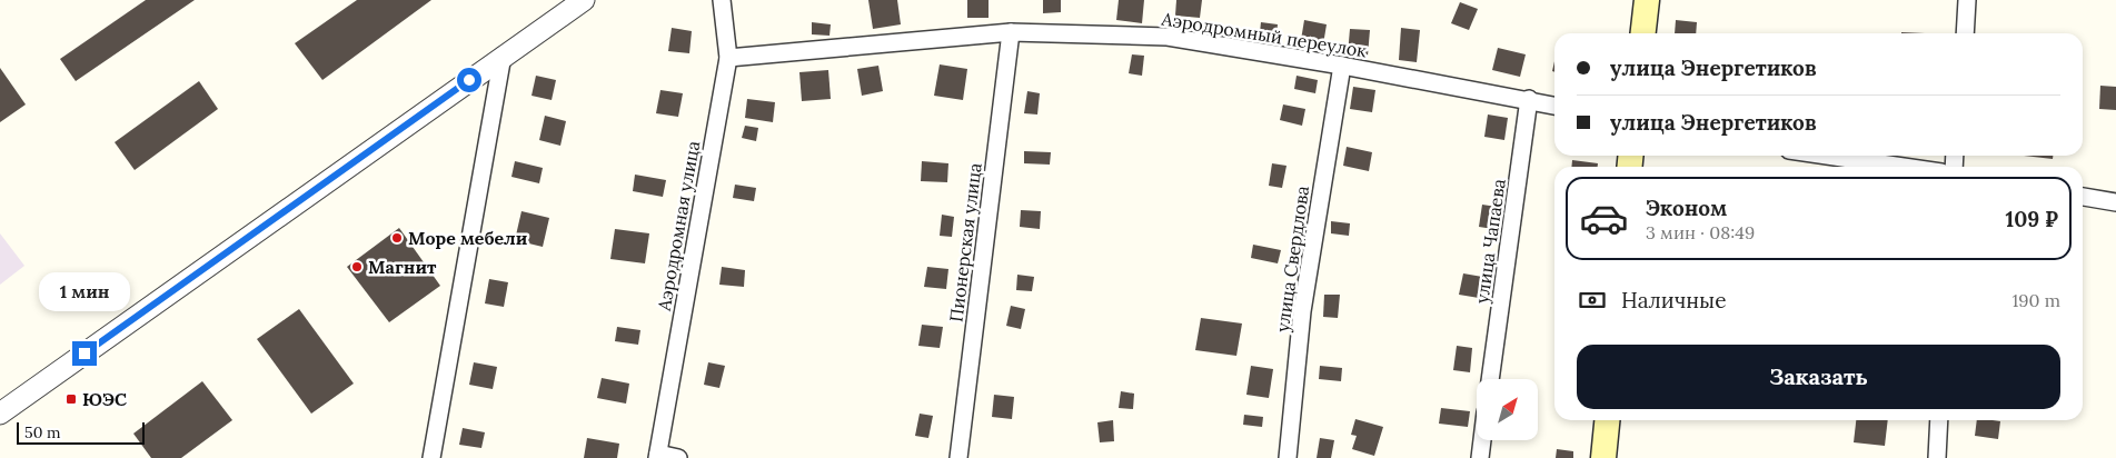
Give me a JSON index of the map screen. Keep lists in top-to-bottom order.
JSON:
{
  "streets": {
    "street": [
      "Аэродромный переулок",
      "Аэродромная улица",
      "улица Чапаева",
      "Пионерская улица",
      "улица Свердлова"
    ]
  },
  "crossings": [
    ["Аэродромный переулок", "Аэродромная улица"],
    ["Аэродромный переулок", "улица Чапаева"],
    ["Аэродромный переулок", "Пионерская улица"],
    ["Аэродромный переулок", "улица Свердлова"]
  ],
  "places": {
    "other": ["Море мебели", "Магнит"],
    "transit": ["ЮЭС"]
  },
  "scale_bar": "50 m",
  "north": "top right",
  "page": {
    "banner": ["улица Энергетиков", "улица Энергетиков"],
    "list": [
      {
        "name": "Эконом",
        "note": "3 мин · 08:49",
        "value": "109 ₽"
      }
    ],
    "pay": ["Наличные", "190 m"],
    "bubble": "1 мин",
    "buttons": "Заказать",
    "scale": "50 m"
  }
}
